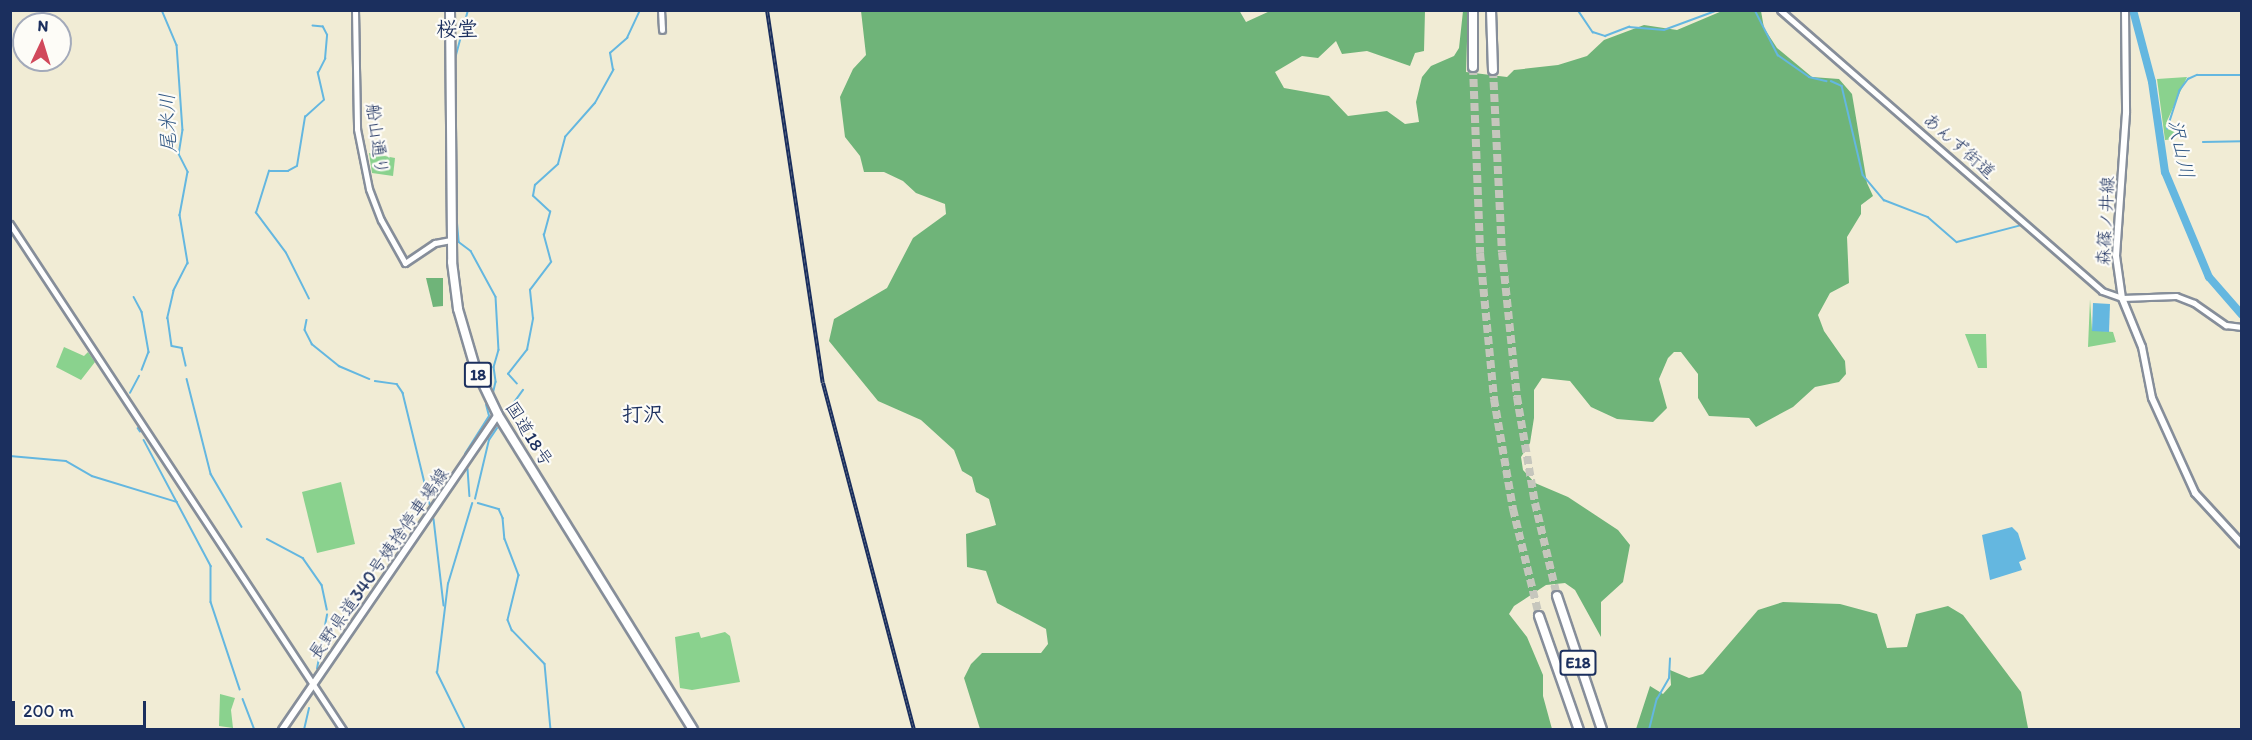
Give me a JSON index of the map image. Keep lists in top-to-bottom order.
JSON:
{
  "streets": {
    "highway": ["18", "国道18号", "E18"],
    "main road": ["森篠ノ井線", "長野県道340号姨捨停車場線"],
    "street": ["船山通り", "あんず街道"]
  },
  "crossings": [
    ["船山通り", "国道18号"],
    ["あんず街道", "森篠ノ井線"],
    ["国道18号", "長野県道340号姨捨停車場線"]
  ],
  "districts": ["桜堂", "打沢"],
  "water": ["尾米川", "沢山川"],
  "scale_bar": "200 m",
  "north": "top"
}
